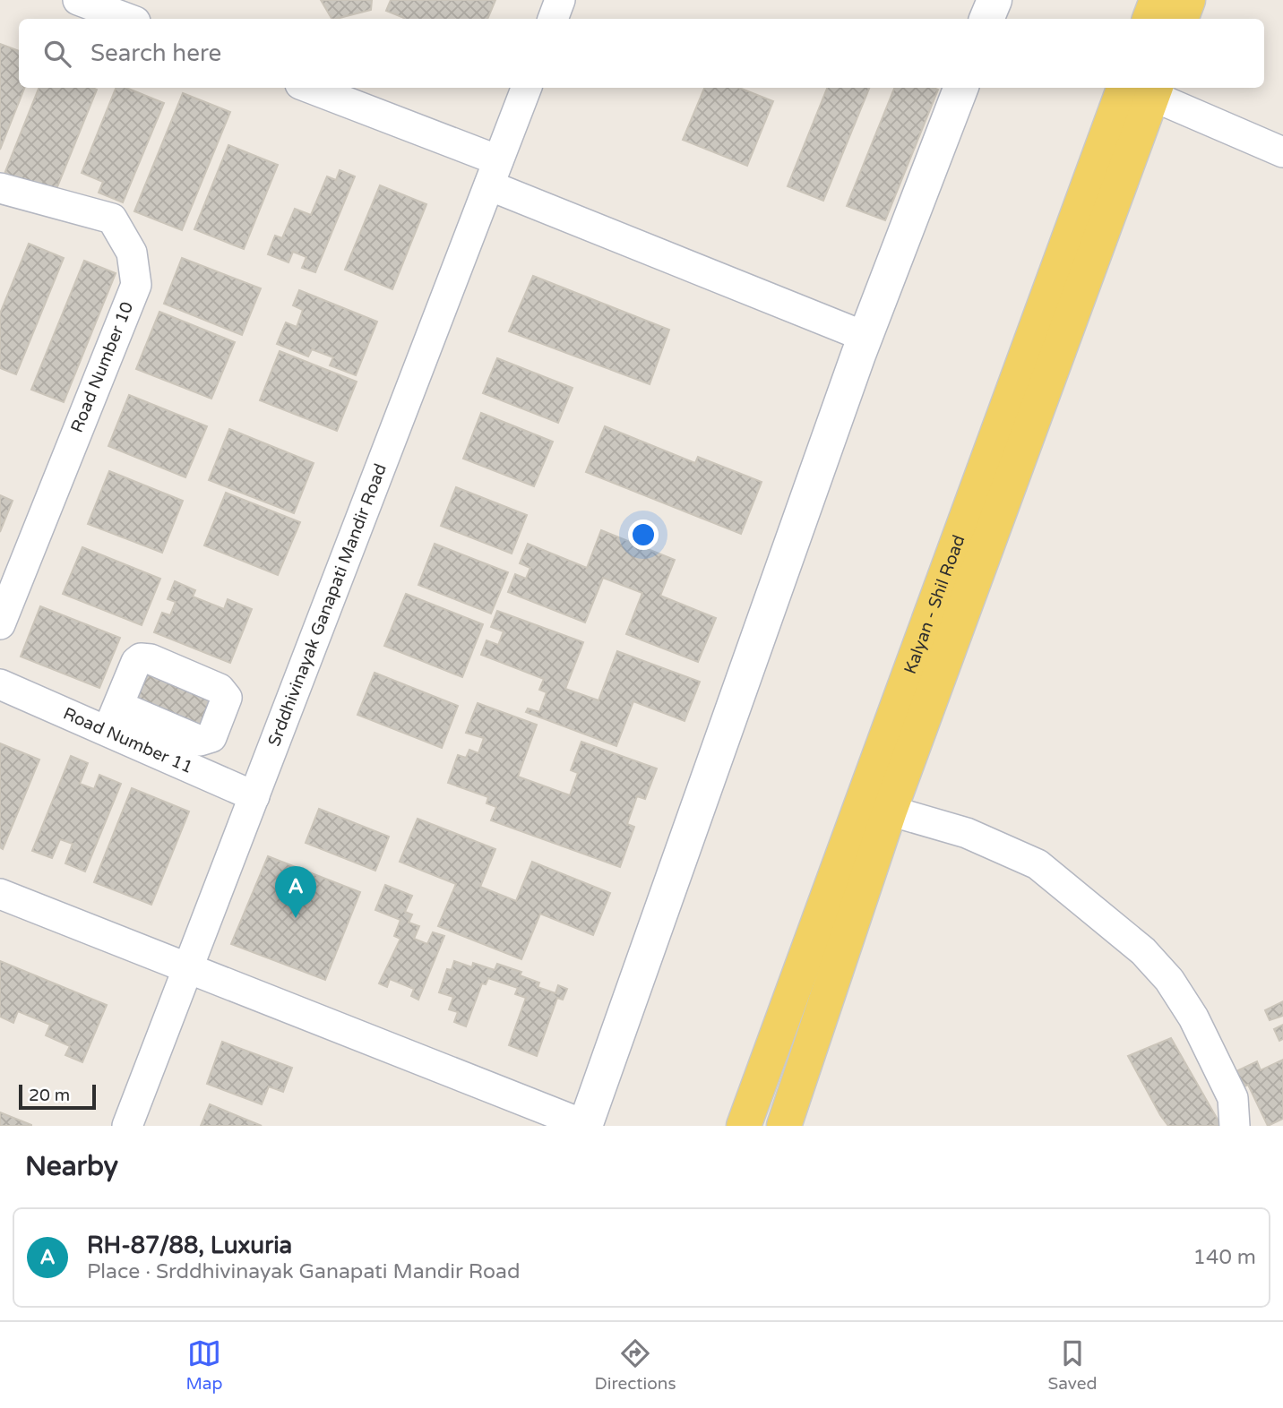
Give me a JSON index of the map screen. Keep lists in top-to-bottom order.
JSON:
{
  "streets": {
    "main road": ["Kalyan - Shil Road"],
    "street": ["Road Number 10", "Srddhivinayak Ganapati Mandir Road", "Road Number 11"]
  },
  "crossings": [
    ["Srddhivinayak Ganapati Mandir Road", "Road Number 11"]
  ],
  "scale_bar": "20 m",
  "page": {
    "search": "Search here",
    "pins": "A",
    "scale": "20 m",
    "heading": "Nearby",
    "list": [
      {
        "mark": "A",
        "name": "RH-87/88, Luxuria",
        "note": "Place · Srddhivinayak Ganapati Mandir Road",
        "value": "140 m"
      }
    ],
    "nav": ["Map", "Directions", "Saved"]
  }
}
